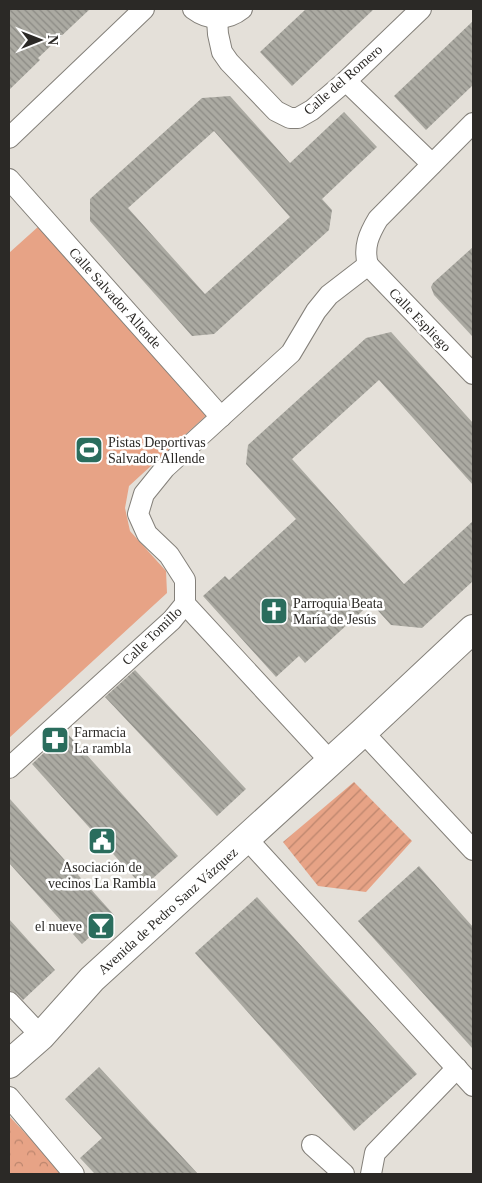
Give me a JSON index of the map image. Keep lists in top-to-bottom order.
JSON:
{
  "streets": {
    "street": [
      "Calle del Romero",
      "Calle Salvador Allende",
      "Calle Espliego",
      "Calle Tomillo",
      "Avenida de Pedro Sanz Vázquez"
    ]
  },
  "crossings": [
    ["Calle Salvador Allende", "Calle Tomillo"],
    ["Calle Espliego", "Calle Tomillo"]
  ],
  "places": {
    "sports": ["Pistas Deportivas Salvador Allende"],
    "church": ["Parroquia Beata María de Jesús"],
    "pharmacy": ["Farmacia La rambla"],
    "public building": ["Asociación de vecinos La Rambla"],
    "bar": ["el nueve"]
  },
  "north": "right"
}
